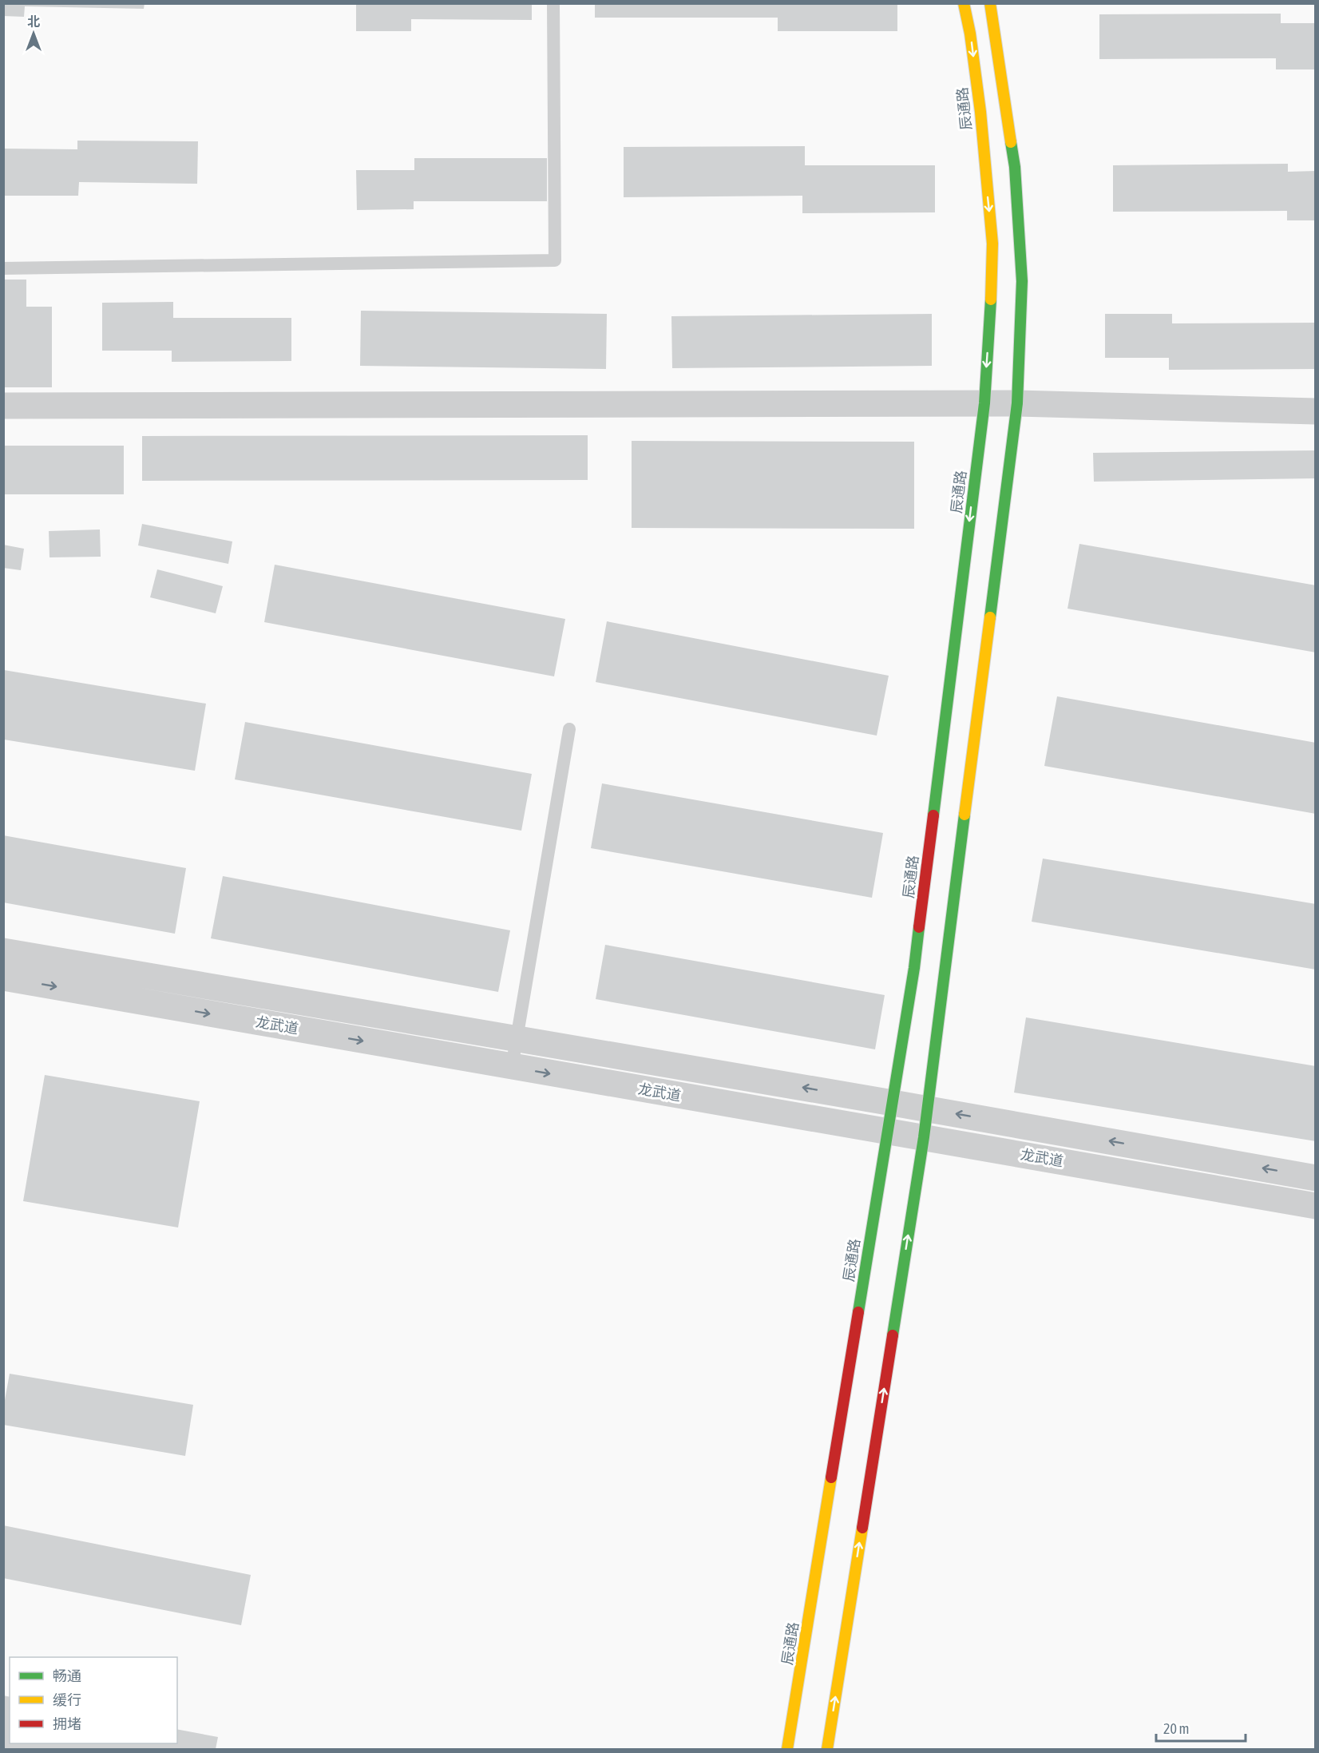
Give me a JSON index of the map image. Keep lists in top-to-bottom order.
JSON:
{
  "streets": {
    "street": ["辰通路", "龙武道"]
  },
  "crossings": [
    ["辰通路", "龙武道"]
  ],
  "legend": ["畅通", "缓行", "拥堵"],
  "scale_bar": "20 m",
  "north": "top"
}
